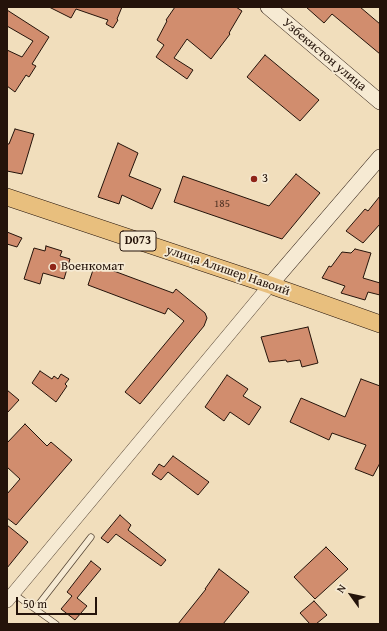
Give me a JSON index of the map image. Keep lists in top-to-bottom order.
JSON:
{
  "streets": {
    "main road": ["Узбекистон улица", "D073", "улица Алишер Навоий"]
  },
  "places": ["3", "Военкомат"],
  "house_numbers": ["185"],
  "scale_bar": "50 m",
  "north": "top left"
}
